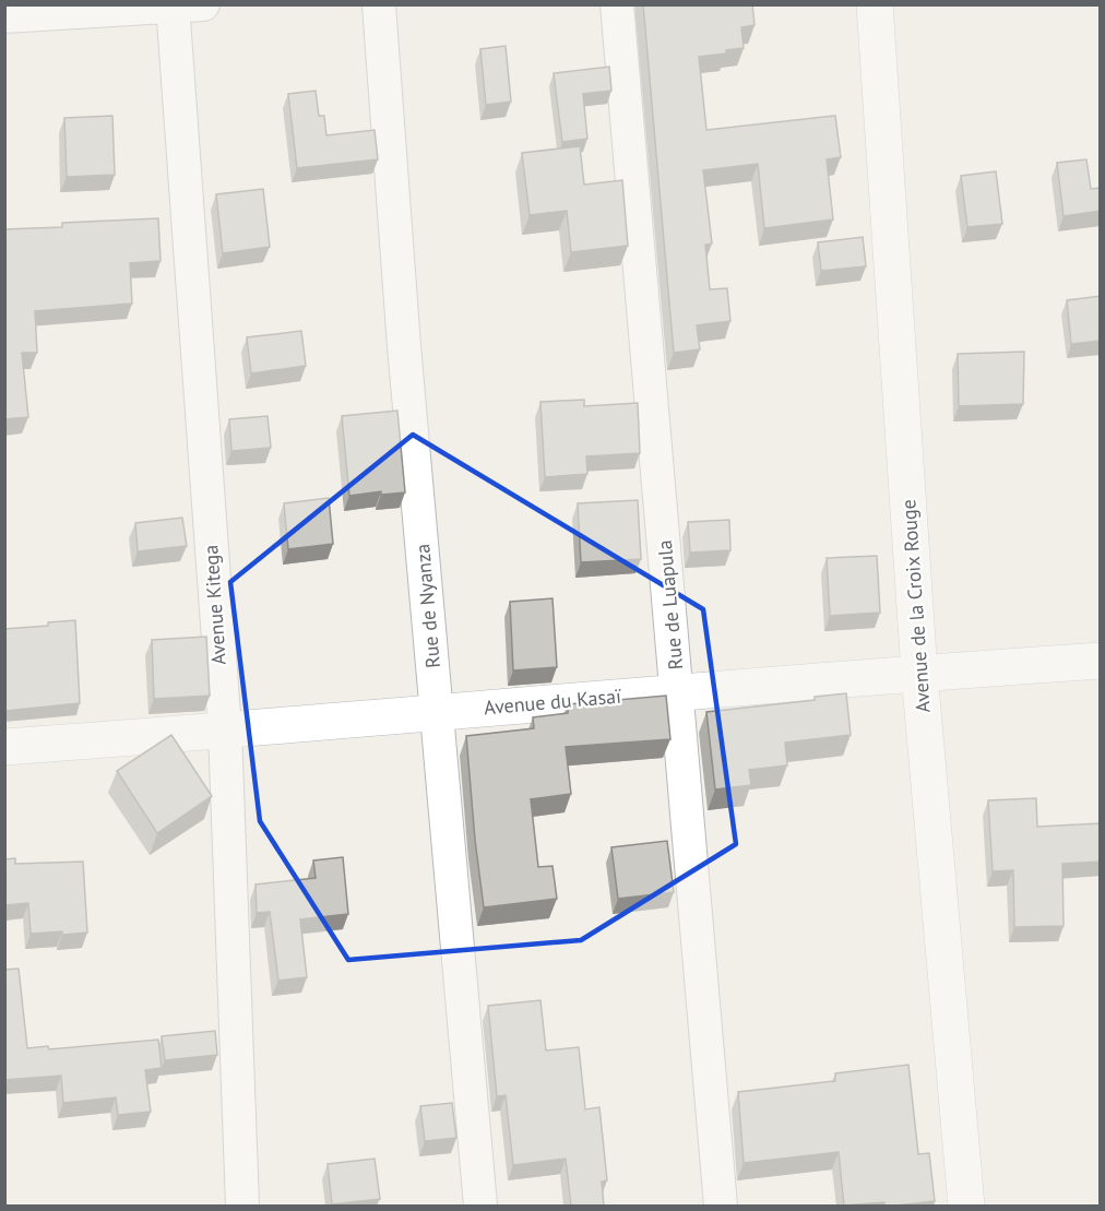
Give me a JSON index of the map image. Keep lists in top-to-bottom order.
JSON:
{
  "streets": {
    "street": [
      "Avenue Kitega",
      "Rue de Luapula",
      "Rue de Nyanza",
      "Avenue de la Croix Rouge",
      "Avenue du Kasaï"
    ]
  },
  "crossings": [
    ["Avenue Kitega", "Avenue du Kasaï"],
    ["Rue de Luapula", "Avenue du Kasaï"],
    ["Rue de Nyanza", "Avenue du Kasaï"],
    ["Avenue de la Croix Rouge", "Avenue du Kasaï"]
  ]
}
